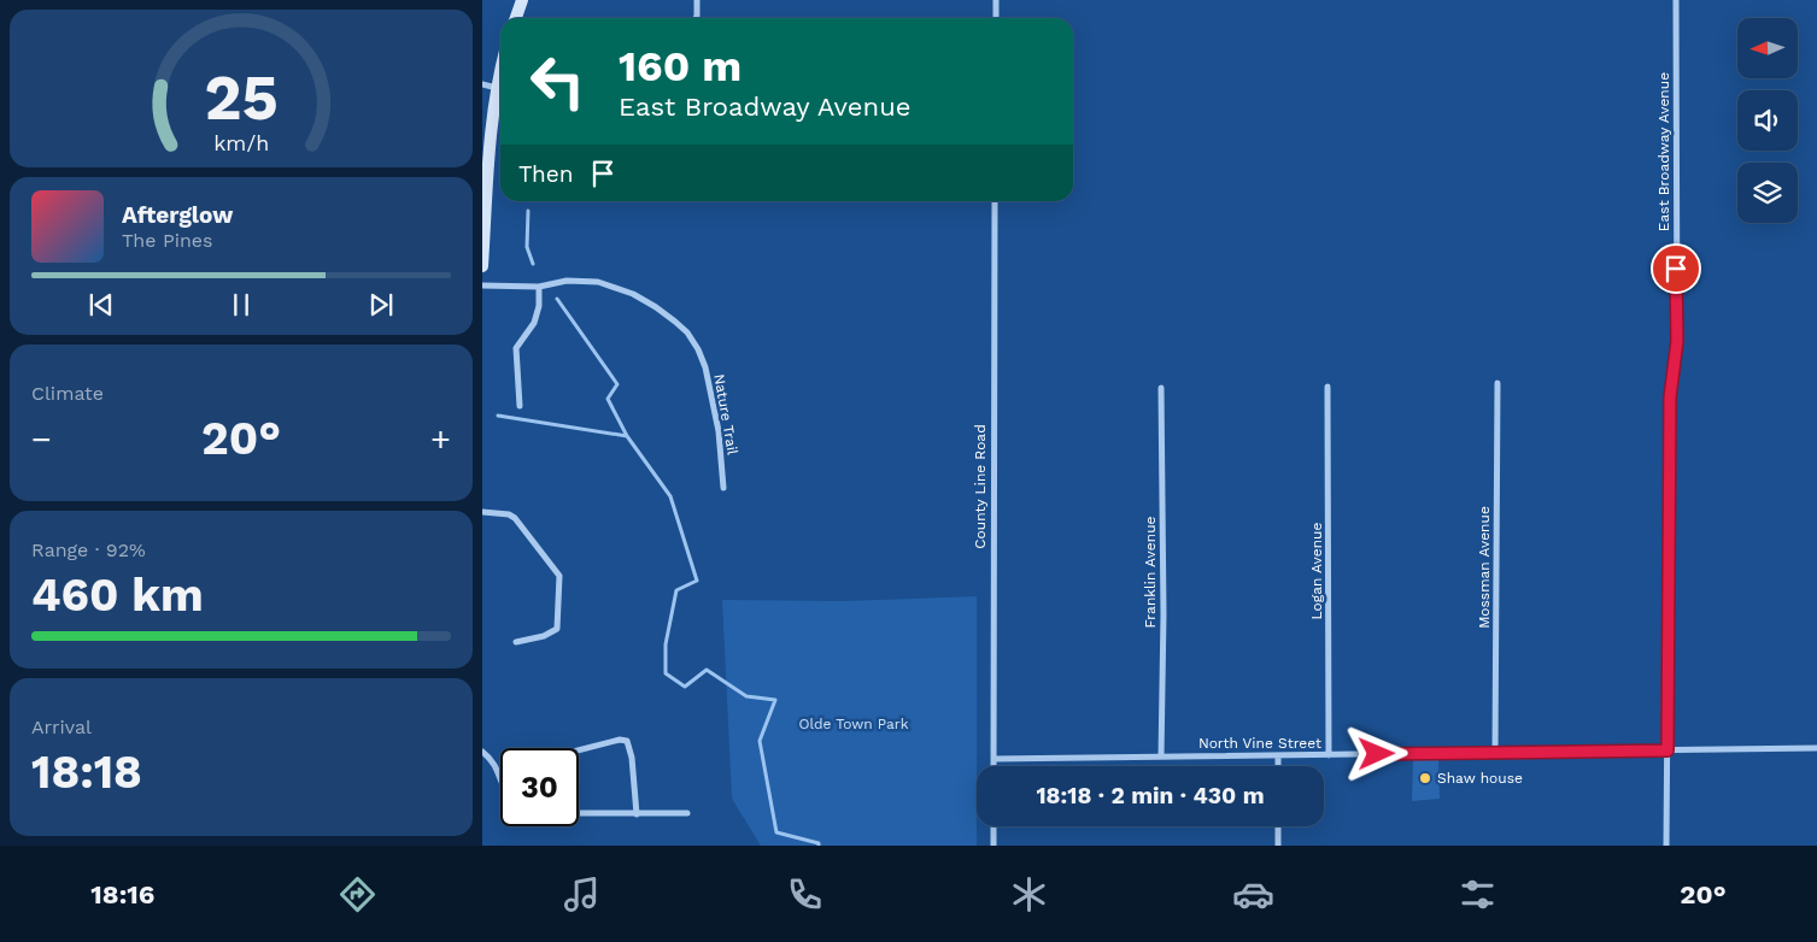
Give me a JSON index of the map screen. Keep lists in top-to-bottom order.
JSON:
{
  "streets": {
    "street": [
      "East Broadway Avenue",
      "Nature Trail",
      "County Line Road",
      "Mossman Avenue",
      "Logan Avenue",
      "Franklin Avenue",
      "North Vine Street"
    ]
  },
  "crossings": [
    ["East Broadway Avenue", "North Vine Street"],
    ["County Line Road", "North Vine Street"],
    ["Mossman Avenue", "North Vine Street"],
    ["Logan Avenue", "North Vine Street"],
    ["Franklin Avenue", "North Vine Street"]
  ],
  "parks": ["Olde Town Park"],
  "places": ["Shaw house"],
  "north": "left",
  "page": {
    "turn": ["160 m", "East Broadway Avenue"],
    "then": "Then",
    "song": ["Afterglow", "The Pines"],
    "tile": [
      "Climate",
      ["Range · 92%", "460 km"],
      ["Arrival", "18:18"]
    ],
    "heat": ["−", "20°", "+"],
    "limit": "30",
    "trip": "18:18 · 2 min · 430 m",
    "tabs": ["18:16", "20°"],
    "gauge": ["25", "km/h"]
  }
}
